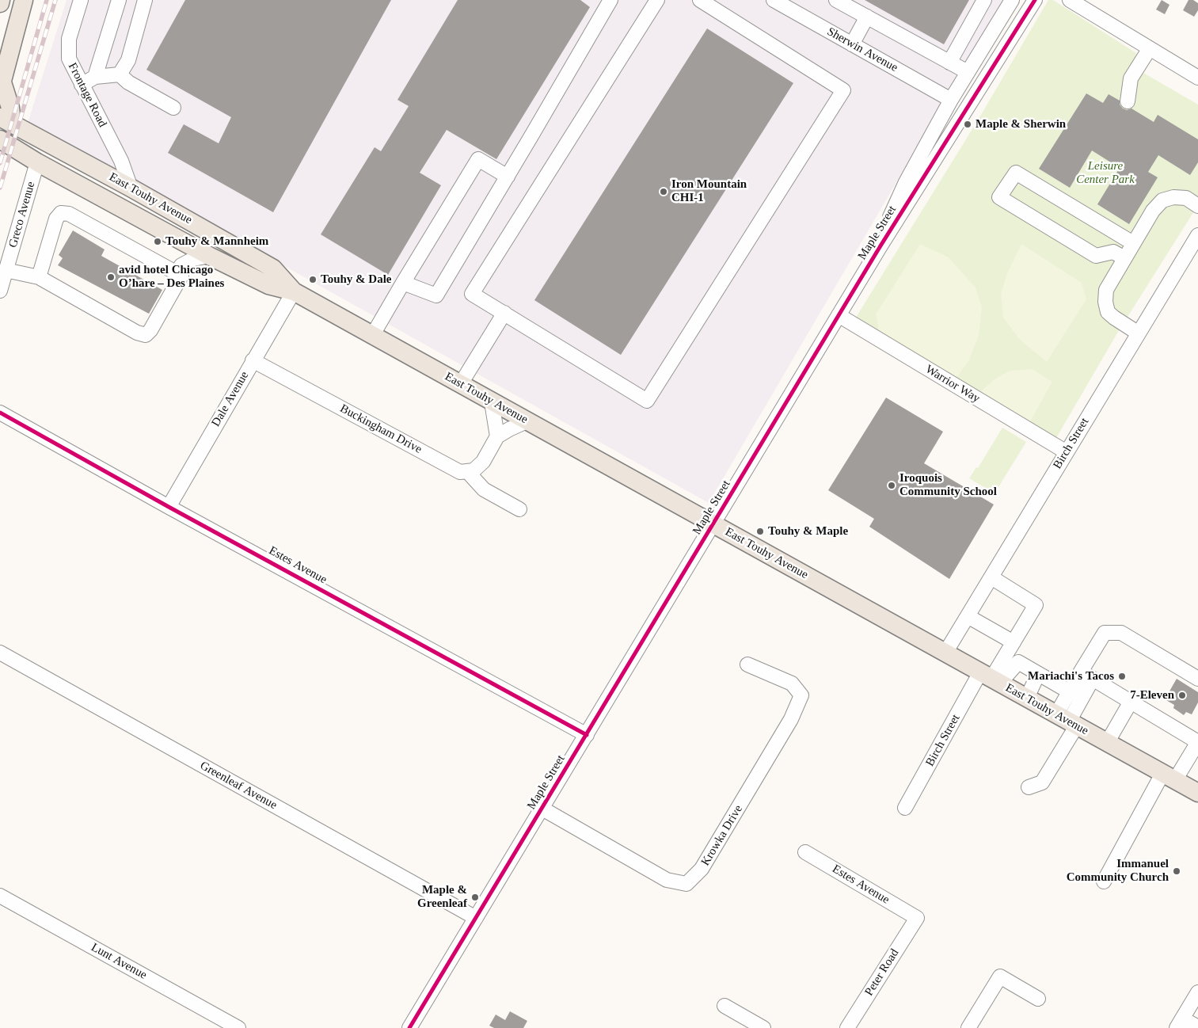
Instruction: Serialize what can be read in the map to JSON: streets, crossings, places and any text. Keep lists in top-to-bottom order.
{
  "streets": {
    "main road": ["East Touhy Avenue"],
    "street": [
      "Sherwin Avenue",
      "Frontage Road",
      "Greco Avenue",
      "Maple Street",
      "Warrior Way",
      "Dale Avenue",
      "Buckingham Drive",
      "Birch Street",
      "Estes Avenue",
      "Greenleaf Avenue",
      "Krowka Drive",
      "Lunt Avenue",
      "Peter Road"
    ]
  },
  "crossings": [
    ["Sherwin Avenue", "Maple Street"],
    ["Frontage Road", "East Touhy Avenue"],
    ["East Touhy Avenue", "Greco Avenue"],
    ["East Touhy Avenue", "Maple Street"],
    ["East Touhy Avenue", "Dale Avenue"],
    ["East Touhy Avenue", "Birch Street"],
    ["Maple Street", "Warrior Way"],
    ["Maple Street", "Estes Avenue"],
    ["Maple Street", "Greenleaf Avenue"],
    ["Maple Street", "Krowka Drive"],
    ["Warrior Way", "Birch Street"],
    ["Dale Avenue", "Buckingham Drive"],
    ["Dale Avenue", "Estes Avenue"],
    ["Estes Avenue", "Peter Road"]
  ],
  "parks": ["Leisure Center Park"],
  "places": [
    "Maple & Sherwin",
    "Iron Mountain CHI-1",
    "Touhy & Mannheim",
    "avid hotel Chicago O’hare – Des Plaines",
    "Touhy & Dale",
    "Iroquois Community School",
    "Touhy & Maple",
    "Mariachi's Tacos",
    "7-Eleven",
    "Immanuel Community Church",
    "Maple & Greenleaf"
  ]
}
